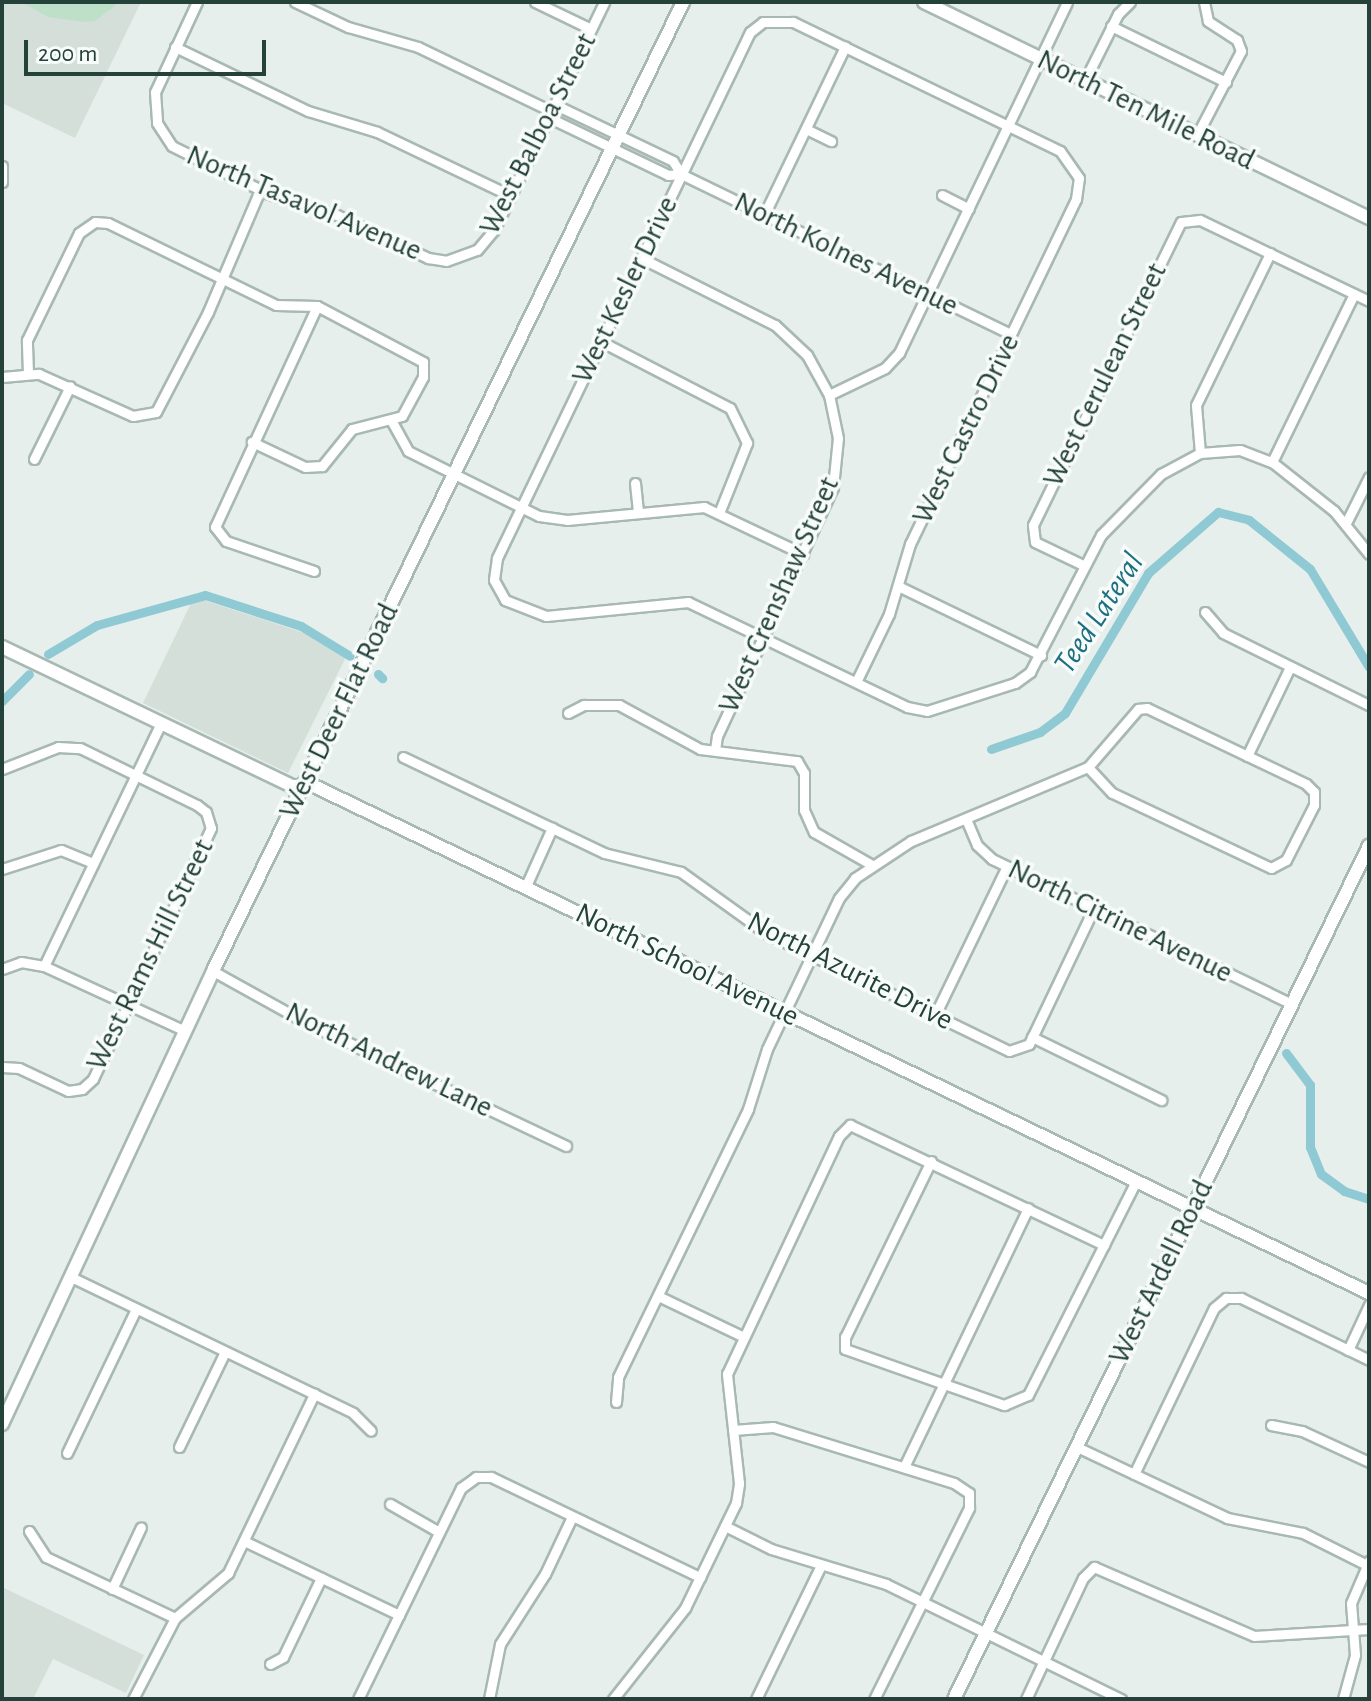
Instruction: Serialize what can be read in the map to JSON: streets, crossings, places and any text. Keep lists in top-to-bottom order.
{
  "streets": {
    "street": [
      "North Ten Mile Road",
      "West Balboa Street",
      "North Tasavol Avenue",
      "North Kolnes Avenue",
      "West Kesler Drive",
      "West Cerulean Street",
      "West Castro Drive",
      "West Crenshaw Street",
      "West Deer Flat Road",
      "North Citrine Avenue",
      "West Rams Hill Street",
      "North School Avenue",
      "North Azurite Drive",
      "North Andrew Lane",
      "West Ardell Road"
    ]
  },
  "crossings": [
    ["West Balboa Street", "North Tasavol Avenue"],
    ["West Balboa Street", "North Kolnes Avenue"],
    ["North Kolnes Avenue", "West Kesler Drive"],
    ["North Kolnes Avenue", "West Castro Drive"],
    ["North Kolnes Avenue", "West Deer Flat Road"],
    ["West Kesler Drive", "West Crenshaw Street"],
    ["West Deer Flat Road", "North School Avenue"],
    ["West Deer Flat Road", "North Andrew Lane"],
    ["North Citrine Avenue", "West Ardell Road"],
    ["North School Avenue", "West Ardell Road"]
  ],
  "water": ["Teed Lateral"],
  "scale_bar": "200 m"
}
